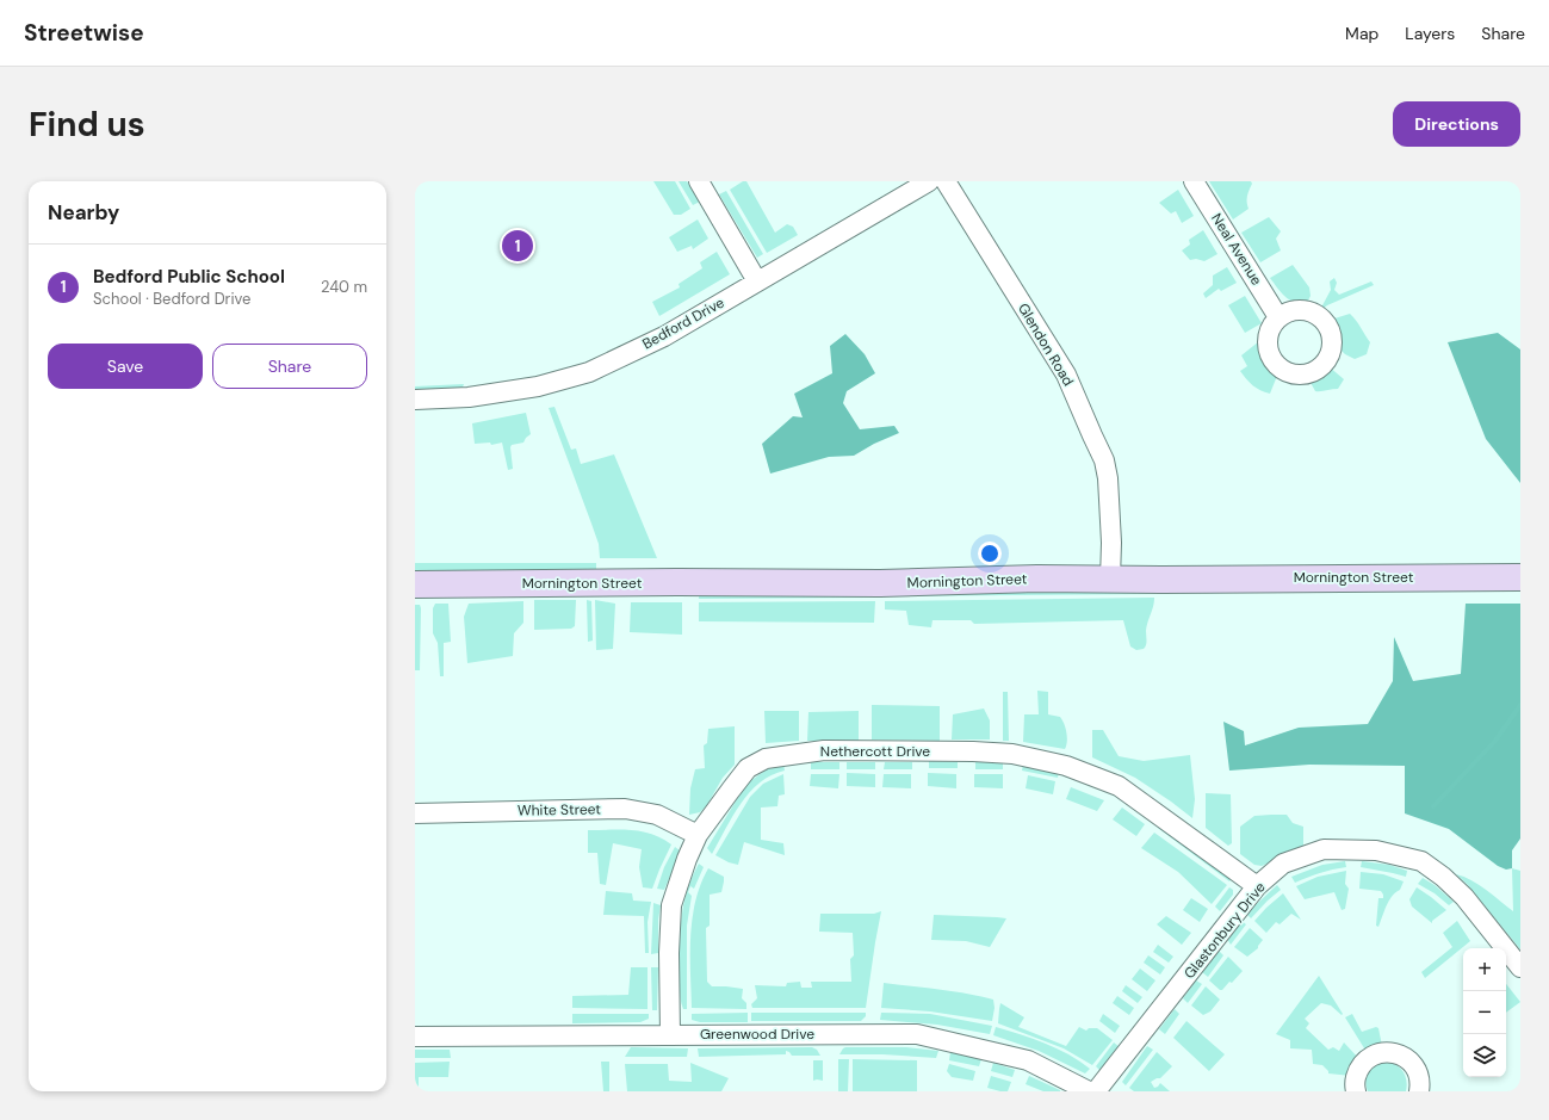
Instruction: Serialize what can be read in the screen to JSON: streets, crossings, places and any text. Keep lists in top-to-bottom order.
{
  "streets": {
    "main road": ["Mornington Street"],
    "street": [
      "Neal Avenue",
      "Bedford Drive",
      "Glendon Road",
      "Nethercott Drive",
      "White Street",
      "Glastonbury Drive",
      "Greenwood Drive"
    ]
  },
  "crossings": [
    ["Glendon Road", "Mornington Street"],
    ["Nethercott Drive", "White Street"],
    ["Nethercott Drive", "Glastonbury Drive"],
    ["Nethercott Drive", "Greenwood Drive"]
  ],
  "page": {
    "header": "Streetwise",
    "nav": ["Map", "Layers", "Share"],
    "buttons": [
      "Directions",
      ["Save", "Share"]
    ],
    "title": "Find us",
    "heading": "Nearby",
    "pins": "1",
    "list": [
      {
        "mark": "1",
        "name": "Bedford Public School",
        "note": "School · Bedford Drive",
        "value": "240 m"
      }
    ],
    "map_buttons": ["+", "−"]
  }
}
